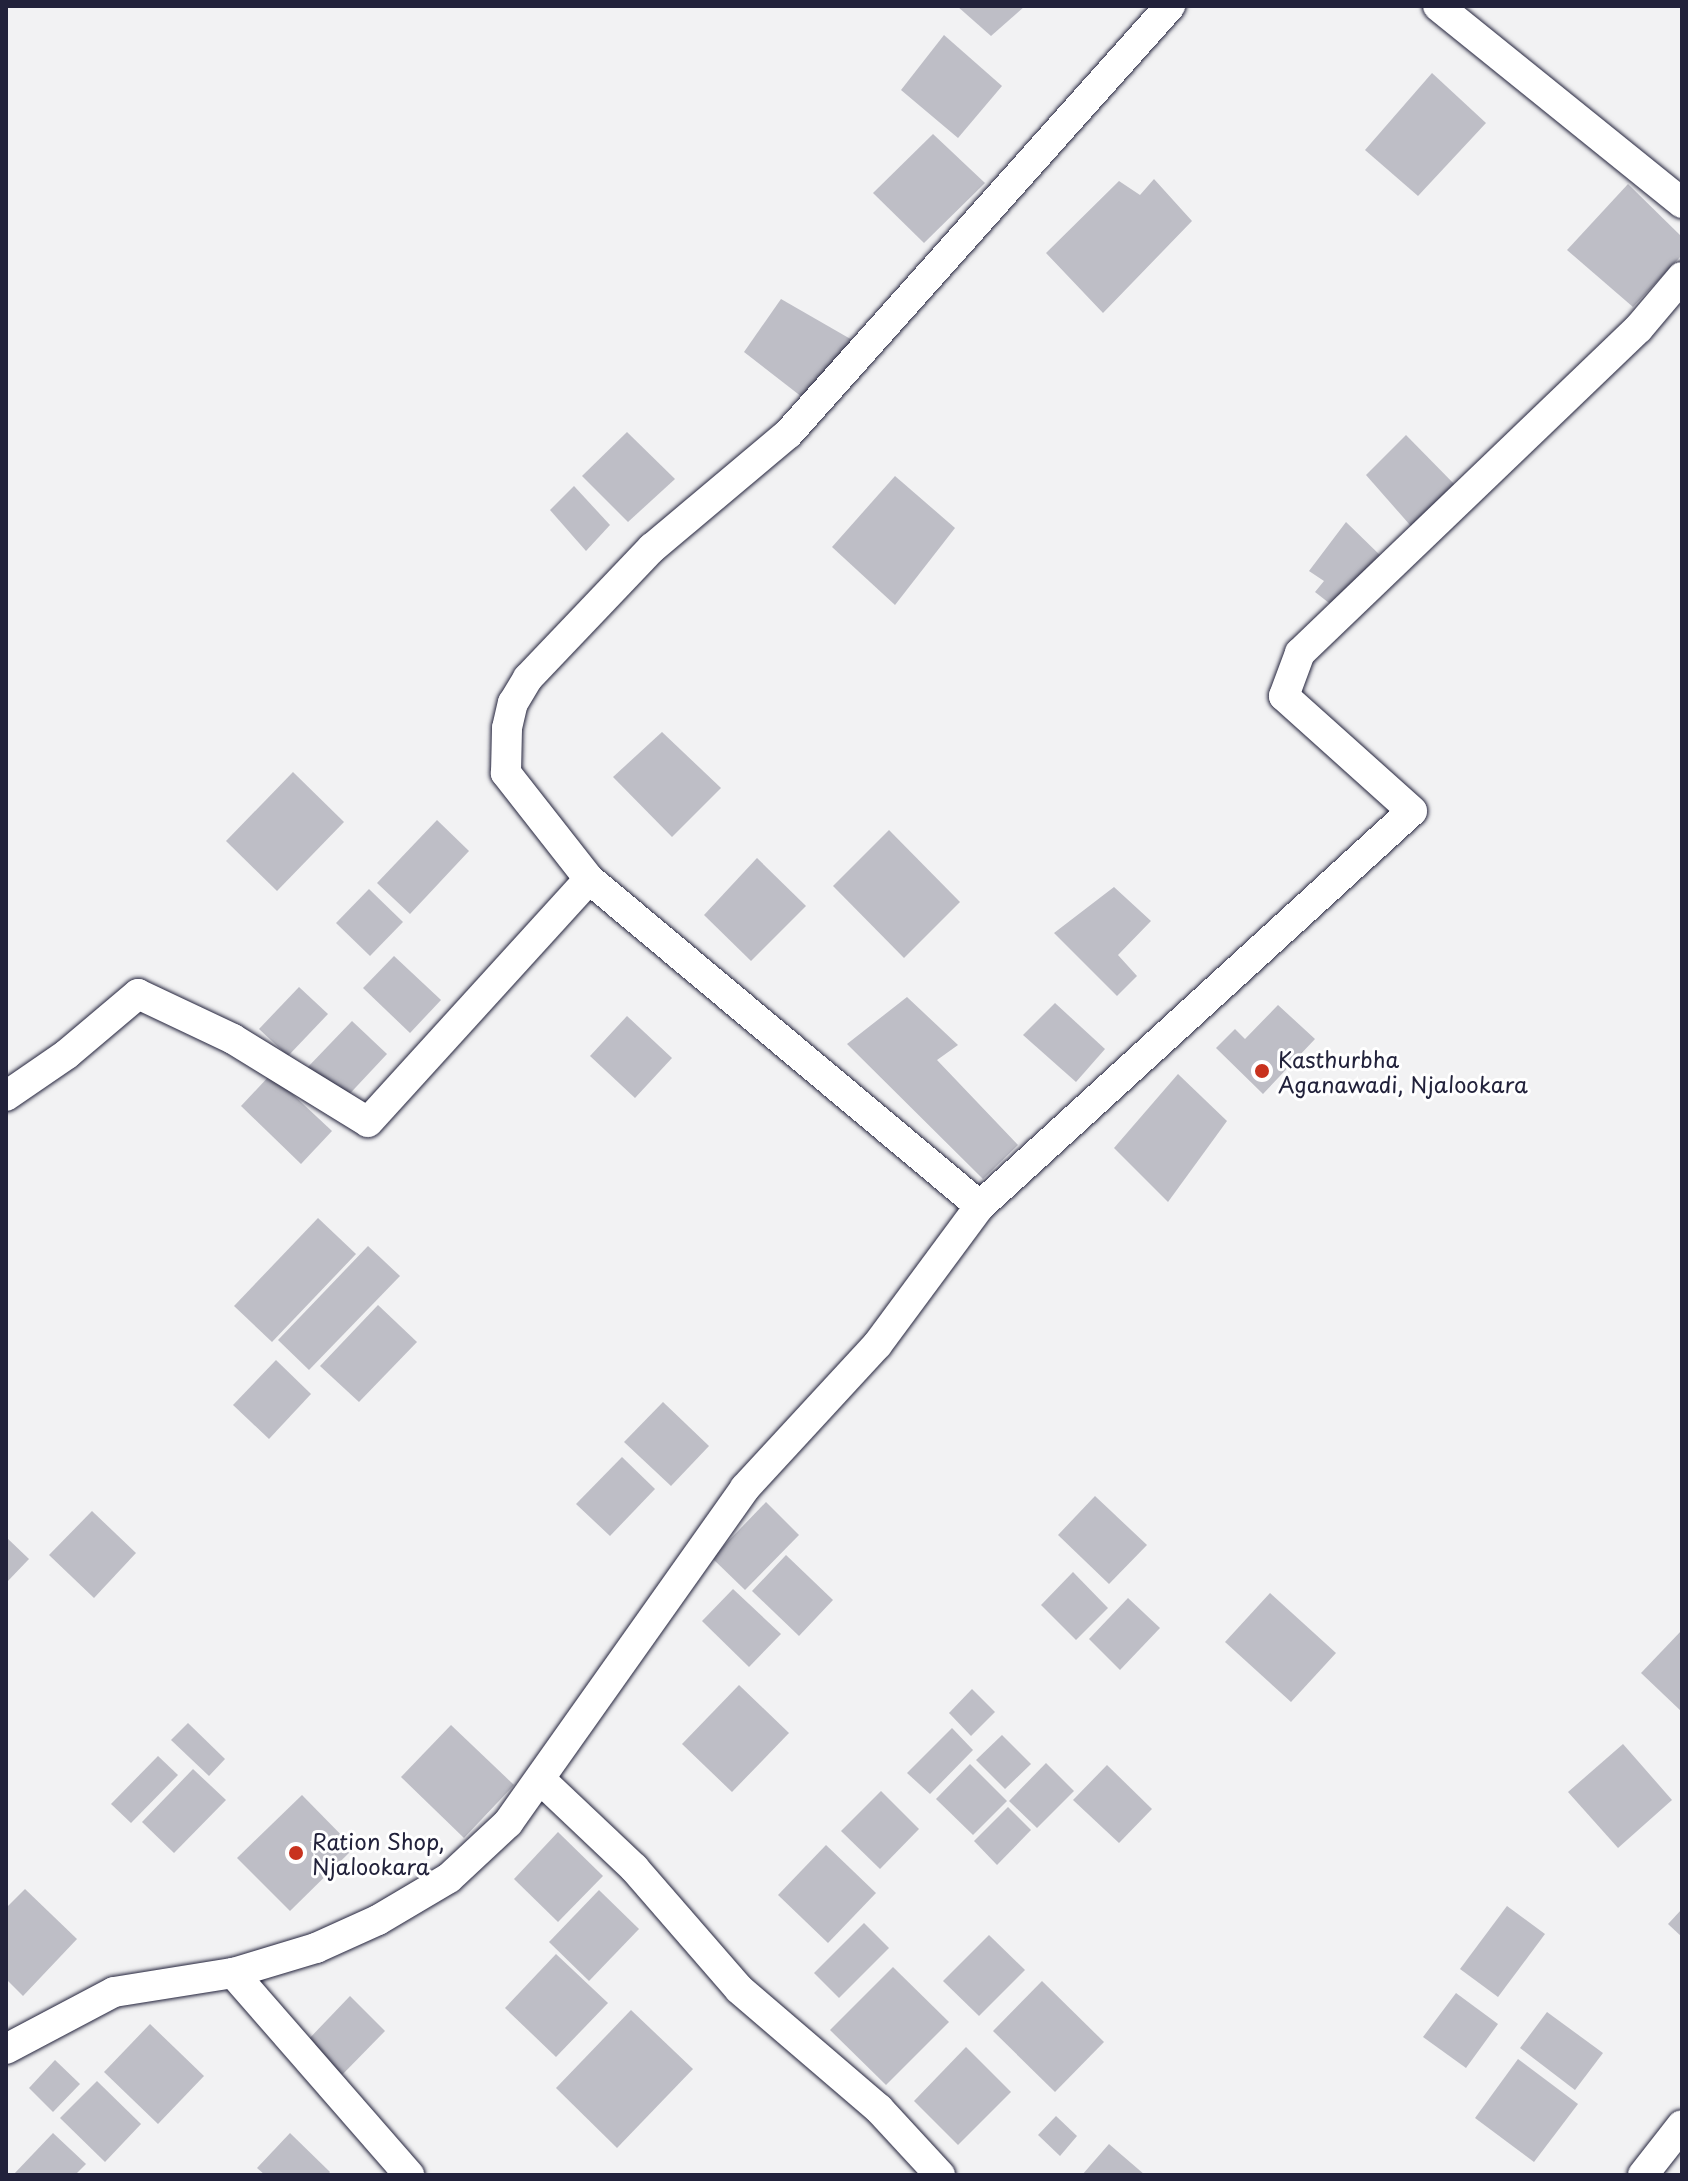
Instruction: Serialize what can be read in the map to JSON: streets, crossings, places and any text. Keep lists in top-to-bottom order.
{
  "places": ["Kasthurbha Aganawadi, Njalookara", "Ration Shop, Njalookara"]
}
